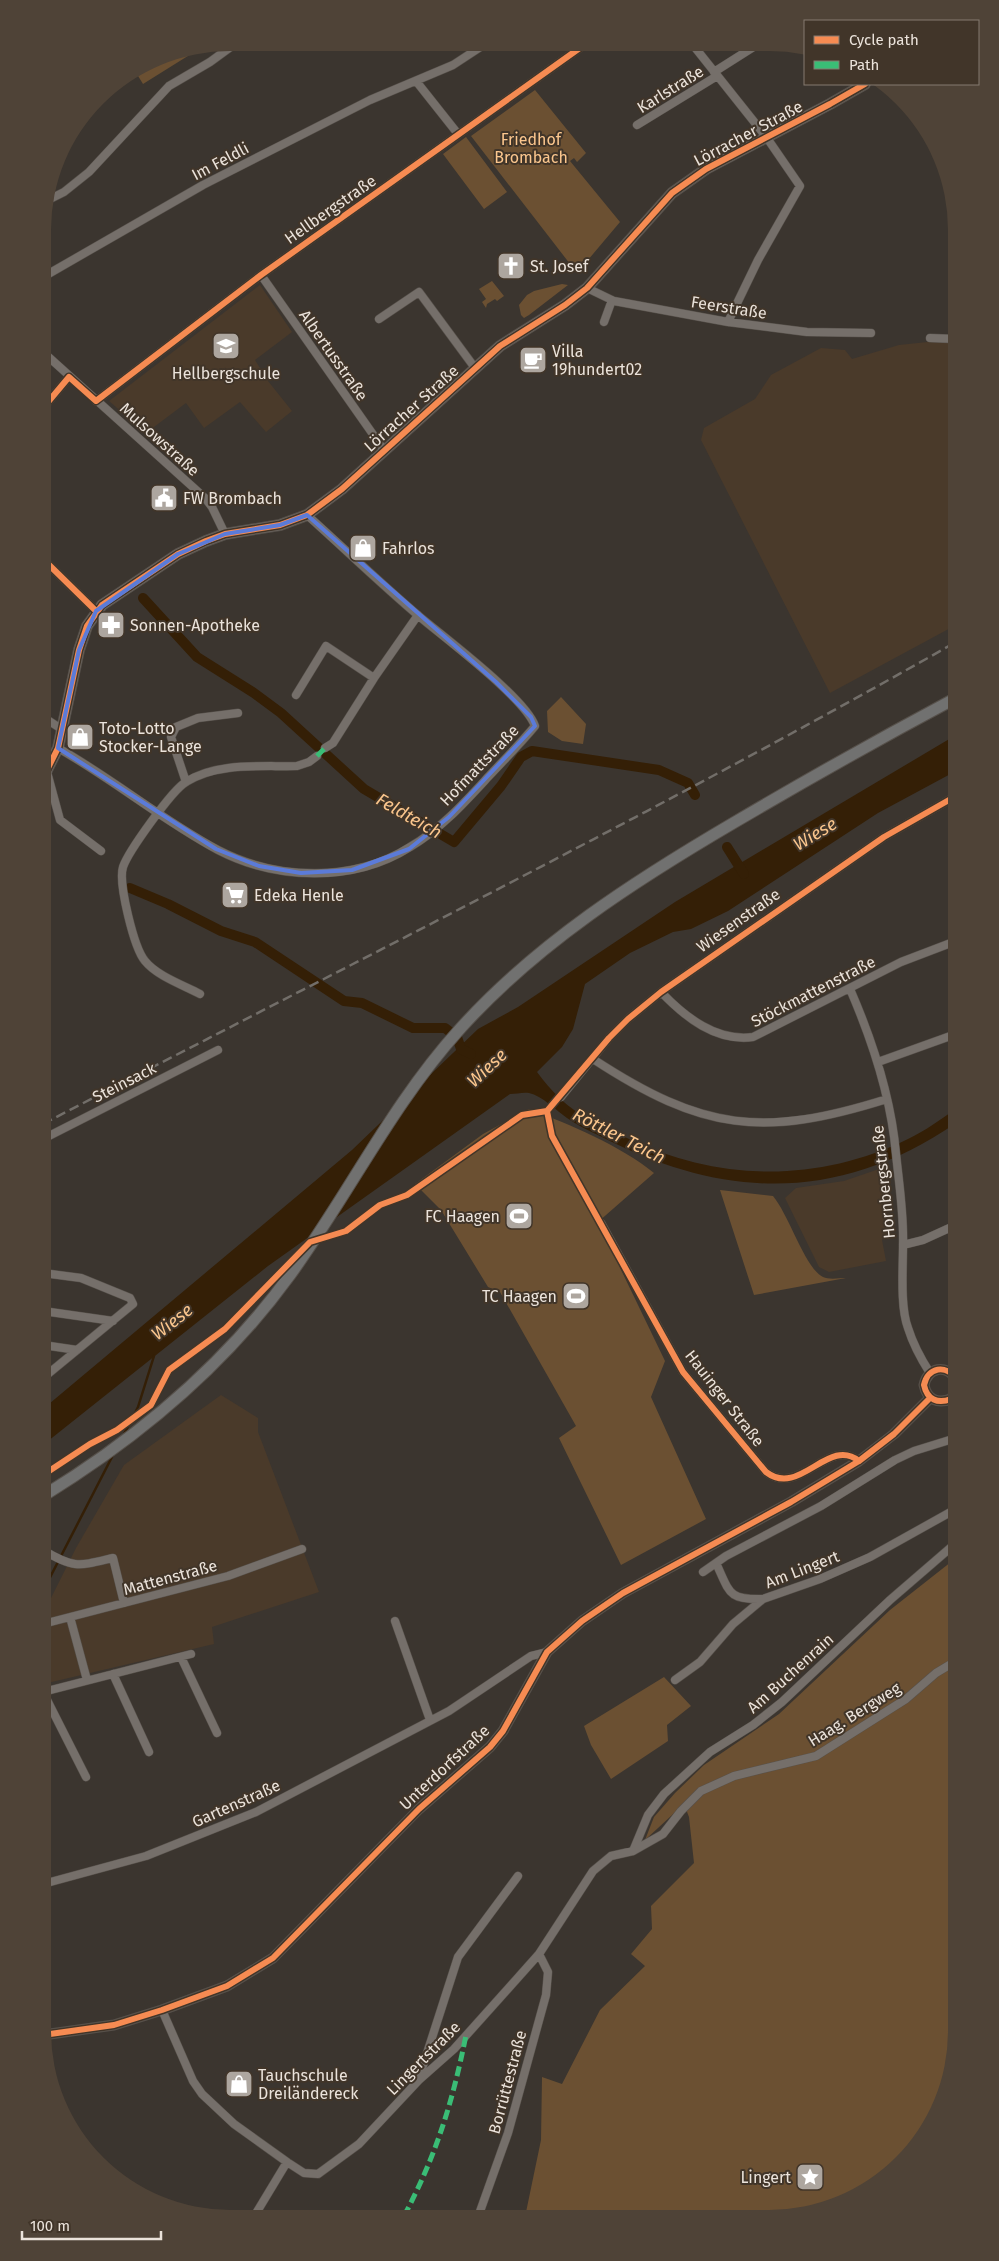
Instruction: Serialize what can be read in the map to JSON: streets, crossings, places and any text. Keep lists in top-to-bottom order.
{
  "streets": {
    "main road": ["Lörracher Straße"],
    "street": [
      "Karlstraße",
      "Im Feldli",
      "Hellbergstraße",
      "Feerstraße",
      "Albertusstraße",
      "Mulsowstraße",
      "Hofmattstraße",
      "Wiesenstraße",
      "Stöckmattenstraße",
      "Steinsack",
      "Hornbergstraße",
      "Hauinger Straße",
      "Am Lingert",
      "Mattenstraße",
      "Am Buchenrain",
      "Haag. Bergweg",
      "Unterdorfstraße",
      "Gartenstraße",
      "Lingertstraße",
      "Borrüttestraße"
    ]
  },
  "crossings": [
    ["Karlstraße", "Lörracher Straße"],
    ["Lörracher Straße", "Feerstraße"],
    ["Lörracher Straße", "Albertusstraße"],
    ["Lörracher Straße", "Mulsowstraße"],
    ["Lörracher Straße", "Hofmattstraße"],
    ["Hellbergstraße", "Albertusstraße"],
    ["Hellbergstraße", "Mulsowstraße"],
    ["Wiesenstraße", "Stöckmattenstraße"],
    ["Stöckmattenstraße", "Hornbergstraße"],
    ["Hauinger Straße", "Unterdorfstraße"],
    ["Am Buchenrain", "Lingertstraße"],
    ["Haag. Bergweg", "Lingertstraße"],
    ["Unterdorfstraße", "Gartenstraße"],
    ["Unterdorfstraße", "Lingertstraße"],
    ["Lingertstraße", "Borrüttestraße"]
  ],
  "water": ["Feldteich", "Wiese", "Röttler Teich"],
  "parks": ["Friedhof Brombach"],
  "places": {
    "church": ["St. Josef"],
    "school or university": ["Hellbergschule"],
    "cafe": ["Villa 19hundert02"],
    "public building": ["FW Brombach"],
    "shop": ["Fahrlos", "Toto-Lotto Stocker-Lange", "Tauchschule Dreiländereck"],
    "pharmacy": ["Sonnen-Apotheke"],
    "supermarket": ["Edeka Henle"],
    "sports": ["FC Haagen", "TC Haagen"],
    "place": ["Lingert"]
  },
  "legend": ["Cycle path", "Path"],
  "scale_bar": "100 m"
}
